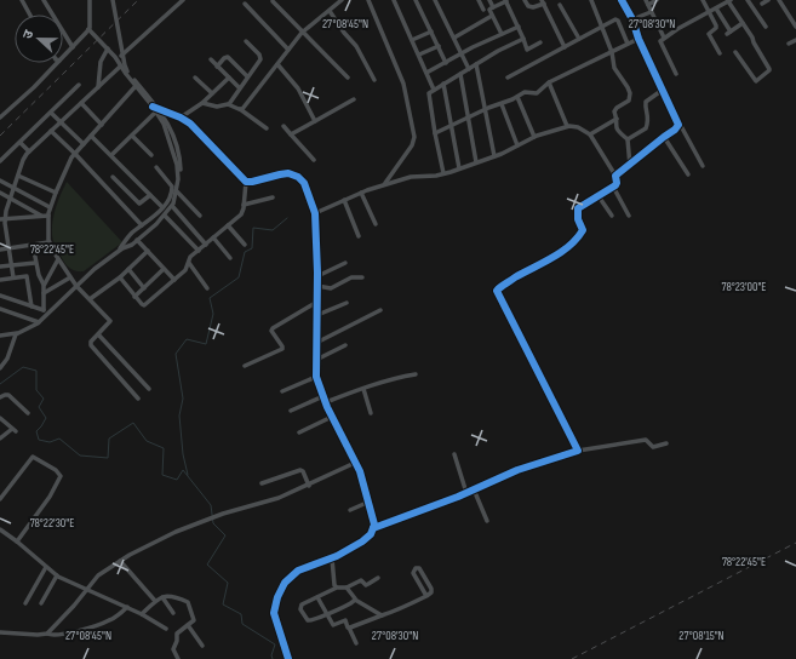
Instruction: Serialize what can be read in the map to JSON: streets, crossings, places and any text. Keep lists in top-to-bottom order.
{
  "north": "left",
  "coordinates": [
    "27°08'45\"N",
    "27°08'30\"N",
    "78°22'45\"E",
    "78°23'00\"E",
    "78°22'30\"E",
    "27°08'15\"N"
  ]
}
